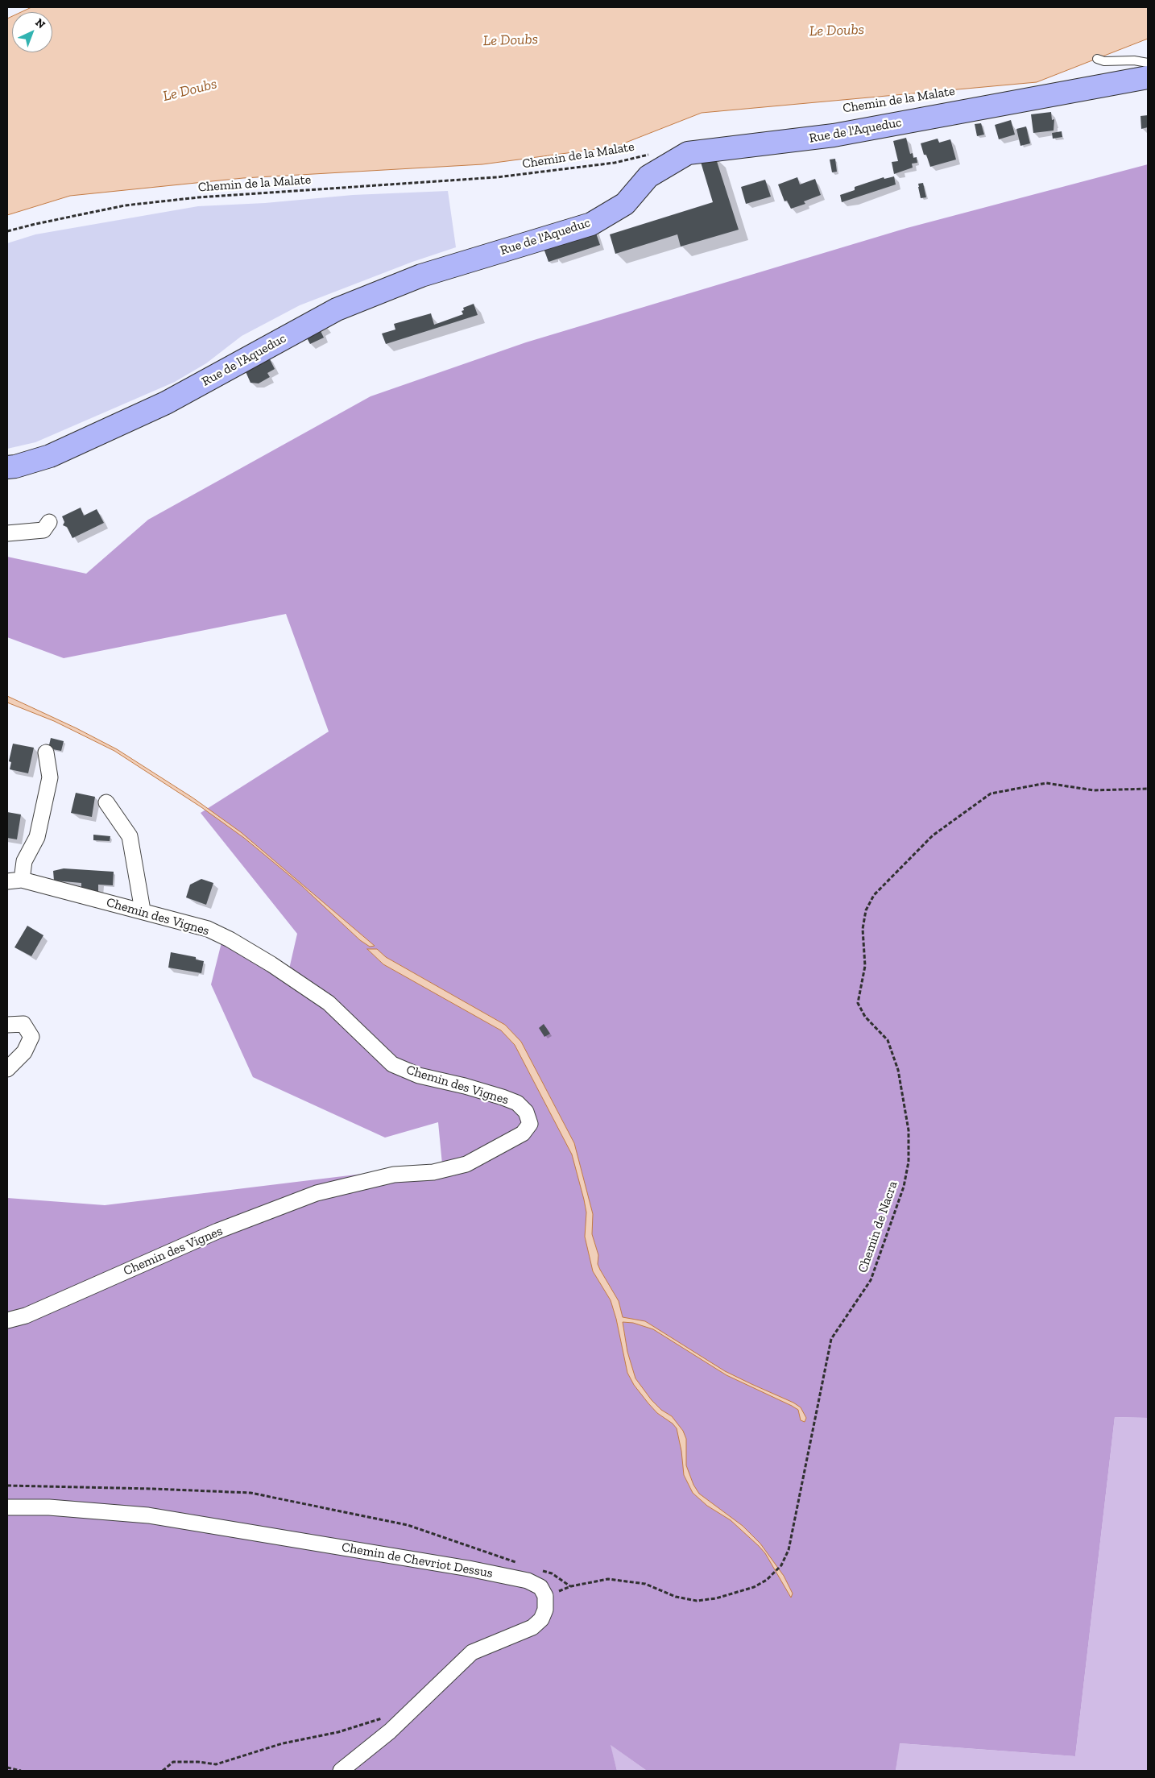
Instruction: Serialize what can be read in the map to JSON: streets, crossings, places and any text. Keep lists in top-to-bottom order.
{
  "streets": {
    "street": ["Rue de l'Aqueduc", "Chemin des Vignes", "Chemin de Chevriot Dessus"],
    "path": ["Chemin de la Malate", "Chemin de Nacra"]
  },
  "water": ["Le Doubs"],
  "north": "top right"
}
